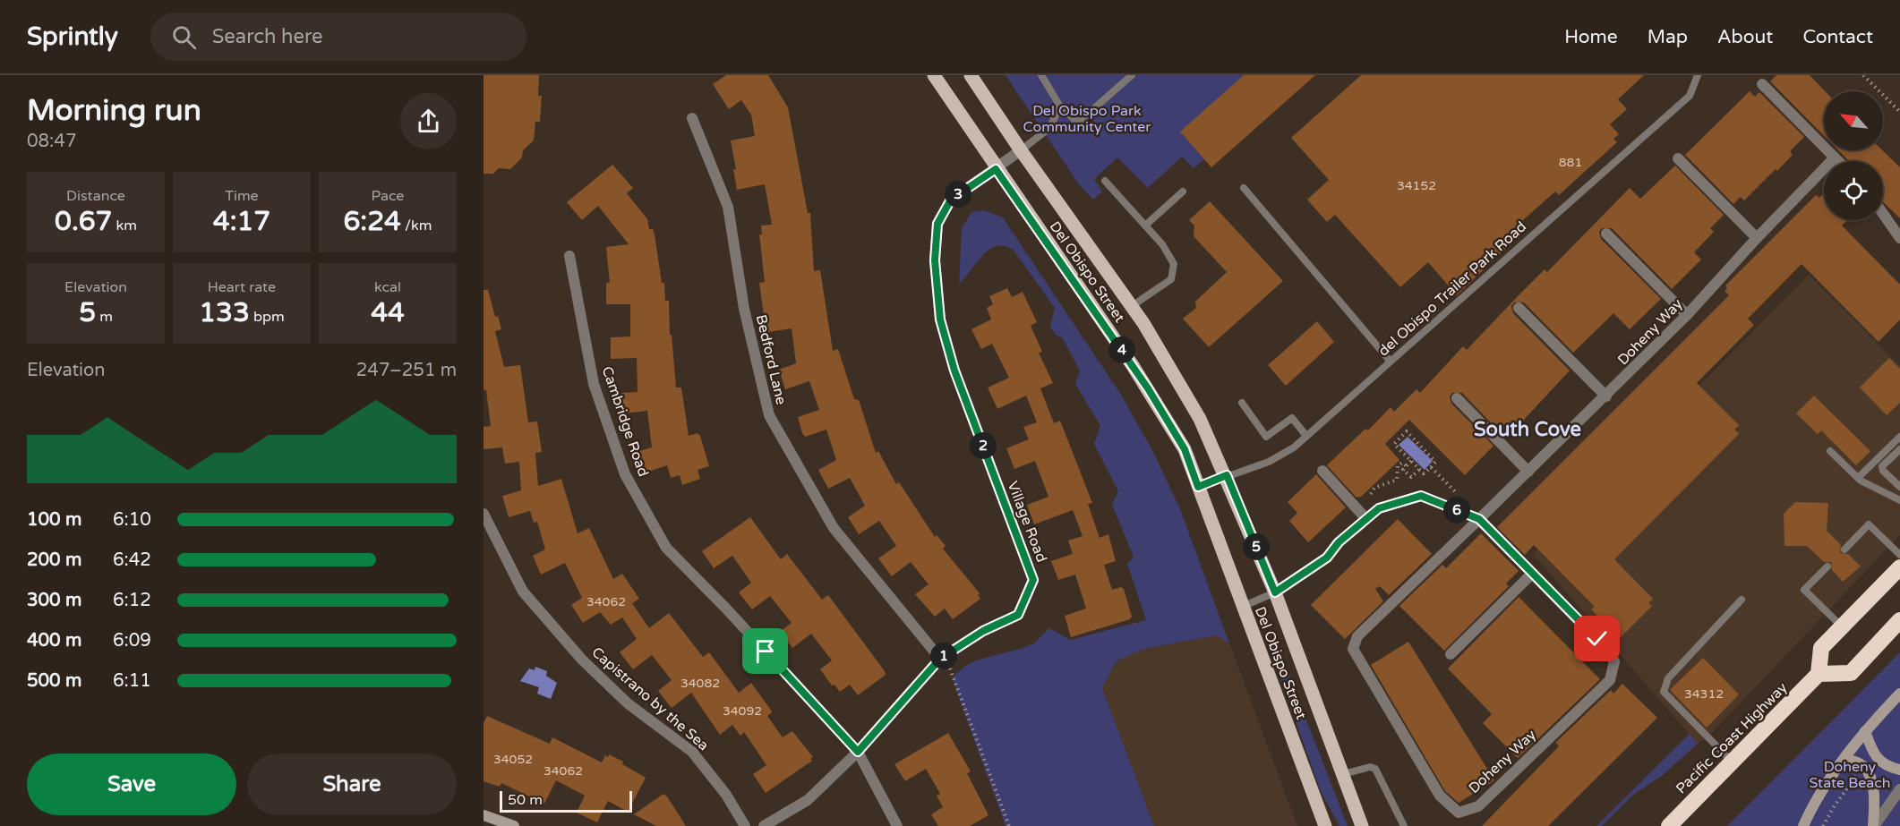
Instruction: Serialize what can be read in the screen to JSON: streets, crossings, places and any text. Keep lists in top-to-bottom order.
{
  "streets": {
    "highway": ["Pacific Coast Highway"],
    "main road": ["Del Obispo Street"],
    "street": [
      "Doheny Way",
      "Bedford Lane",
      "Cambridge Road",
      "Village Road",
      "Capistrano by the Sea"
    ],
    "lane": ["del Obispo Trailer Park Road"]
  },
  "crossings": [
    ["Del Obispo Street", "del Obispo Trailer Park Road"],
    ["Del Obispo Street", "Doheny Way"],
    ["Del Obispo Street", "Village Road"],
    ["Bedford Lane", "Village Road"],
    ["Cambridge Road", "Village Road"]
  ],
  "districts": ["South Cove"],
  "parks": ["Del Obispo Park Community Center", "Doheny State Beach"],
  "house_numbers": [
    "881",
    "34152",
    "34062",
    "34082",
    "34312",
    "34092",
    "34052",
    "34062"
  ],
  "scale_bar": "50 m",
  "north": "top left",
  "page": {
    "header": "Sprintly",
    "search": "Search here",
    "nav": [
      "Home",
      "Map",
      "About",
      "Contact"
    ],
    "heading": ["Morning run", "08:47"],
    "stats": [
      ["Distance", "0.67 km"],
      ["Time", "4:17"],
      ["Pace", "6:24 /km"],
      ["Elevation", "5 m"],
      ["Heart rate", "133 bpm"],
      ["kcal", "44"]
    ],
    "pins": [
      "3",
      "4",
      "2",
      "6",
      "5",
      "1"
    ],
    "chart": ["Elevation", "247–251 m"],
    "list": [
      {
        "name": "100 m",
        "note": "6:10"
      },
      {
        "name": "200 m",
        "note": "6:42"
      },
      {
        "name": "300 m",
        "note": "6:12"
      },
      {
        "name": "400 m",
        "note": "6:09"
      },
      {
        "name": "500 m",
        "note": "6:11"
      }
    ],
    "buttons": ["Save", "Share"],
    "scale": "50 m"
  }
}
